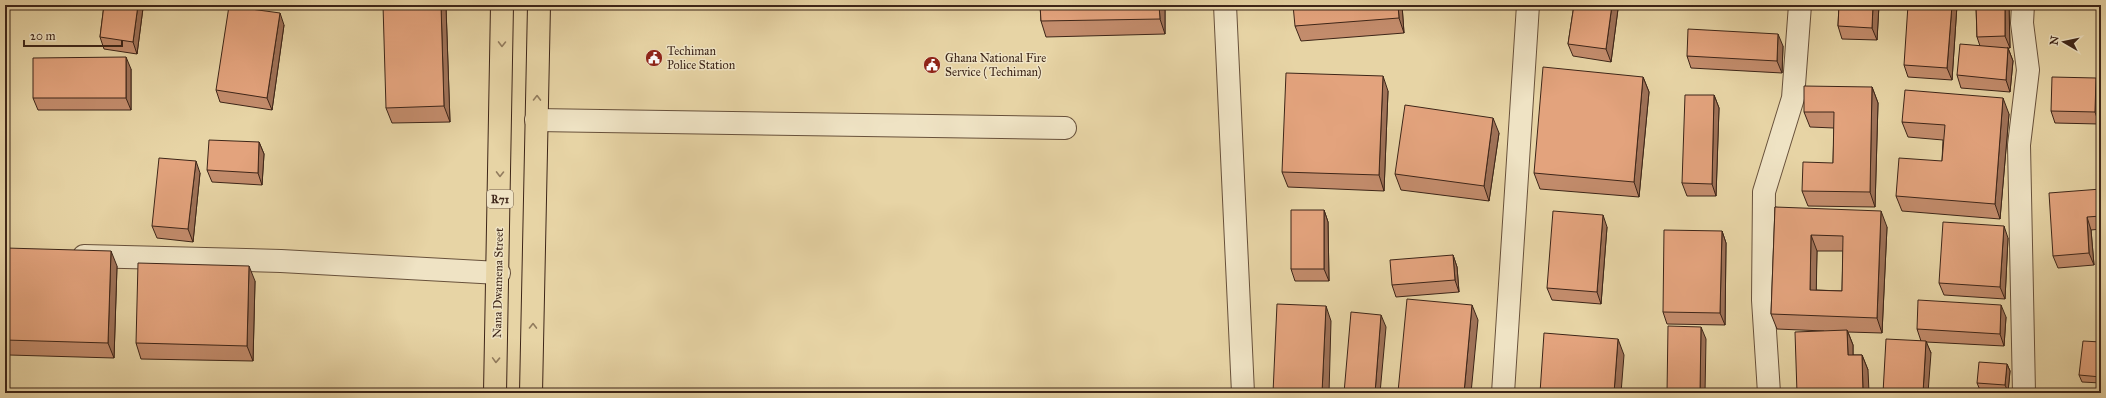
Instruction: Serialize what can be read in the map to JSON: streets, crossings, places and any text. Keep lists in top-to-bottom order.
{
  "streets": {
    "main road": ["R71", "Nana Dwamena Street"]
  },
  "places": {
    "public building": ["Techiman Police Station", "Ghana National Fire Service ( Techiman)"]
  },
  "scale_bar": "20 m",
  "north": "left"
}
